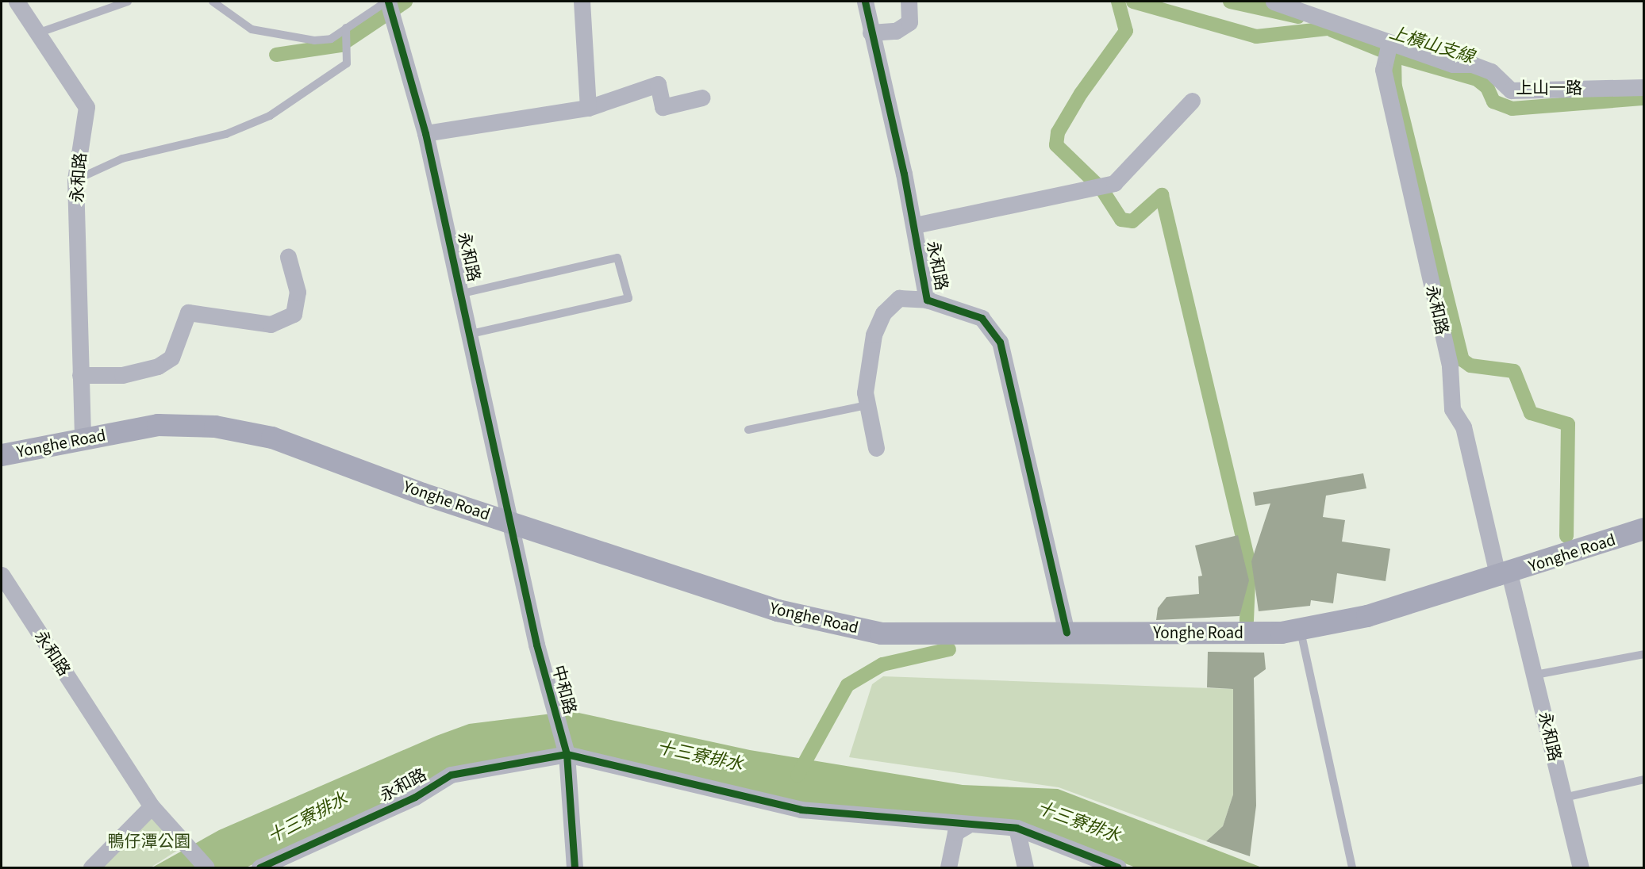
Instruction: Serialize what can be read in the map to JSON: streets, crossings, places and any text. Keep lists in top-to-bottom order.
{
  "streets": {
    "main road": ["Yonghe Road"],
    "street": ["上山一路", "永和路", "中和路"]
  },
  "crossings": [
    ["上山一路", "永和路"],
    ["永和路", "Yonghe Road"],
    ["永和路", "中和路"],
    ["Yonghe Road", "中和路"]
  ],
  "water": ["上橫山支線", "十三寮排水"],
  "parks": ["鴨仔潭公園"]
}
